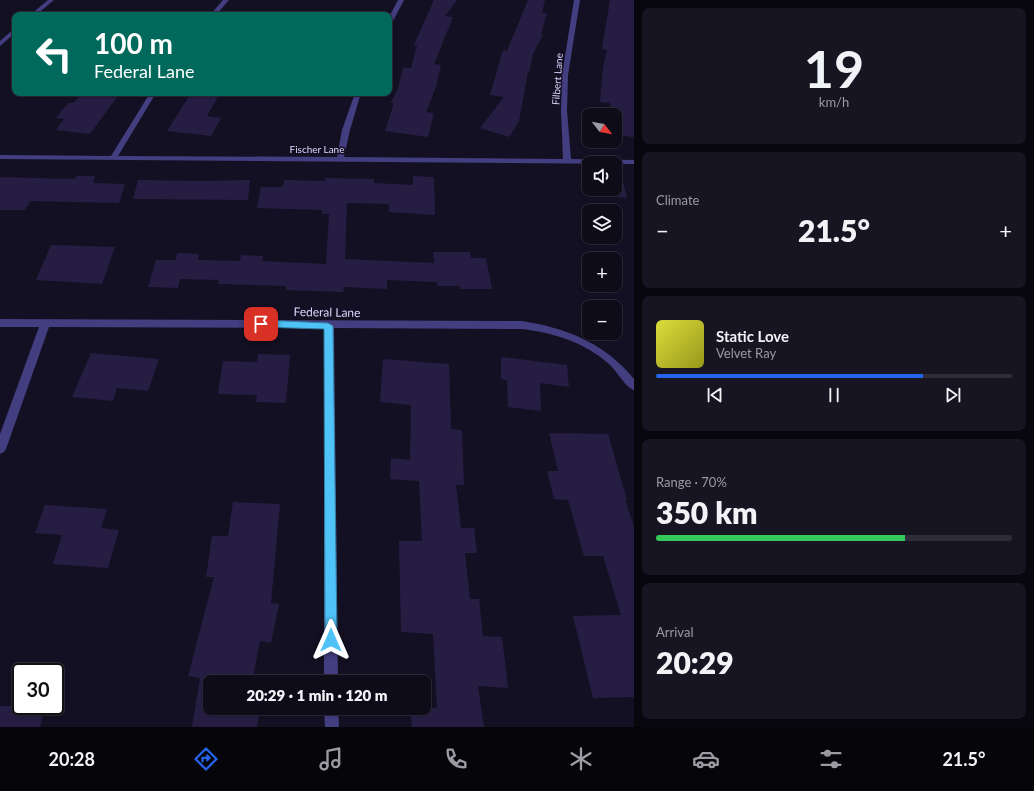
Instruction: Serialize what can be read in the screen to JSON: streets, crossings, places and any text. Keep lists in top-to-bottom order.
{
  "streets": {
    "street": ["Filbert Lane", "Fischer Lane", "Federal Lane"]
  },
  "crossings": [
    ["Filbert Lane", "Fischer Lane"]
  ],
  "north": "bottom right",
  "page": {
    "tile": [
      ["19", "km/h"],
      "Climate",
      ["Range · 70%", "350 km"],
      ["Arrival", "20:29"]
    ],
    "turn": ["100 m", "Federal Lane"],
    "map_buttons": ["+", "−"],
    "heat": ["−", "21.5°", "+"],
    "song": ["Static Love", "Velvet Ray"],
    "limit": "30",
    "trip": "20:29 · 1 min · 120 m",
    "tabs": ["20:28", "21.5°"]
  }
}
